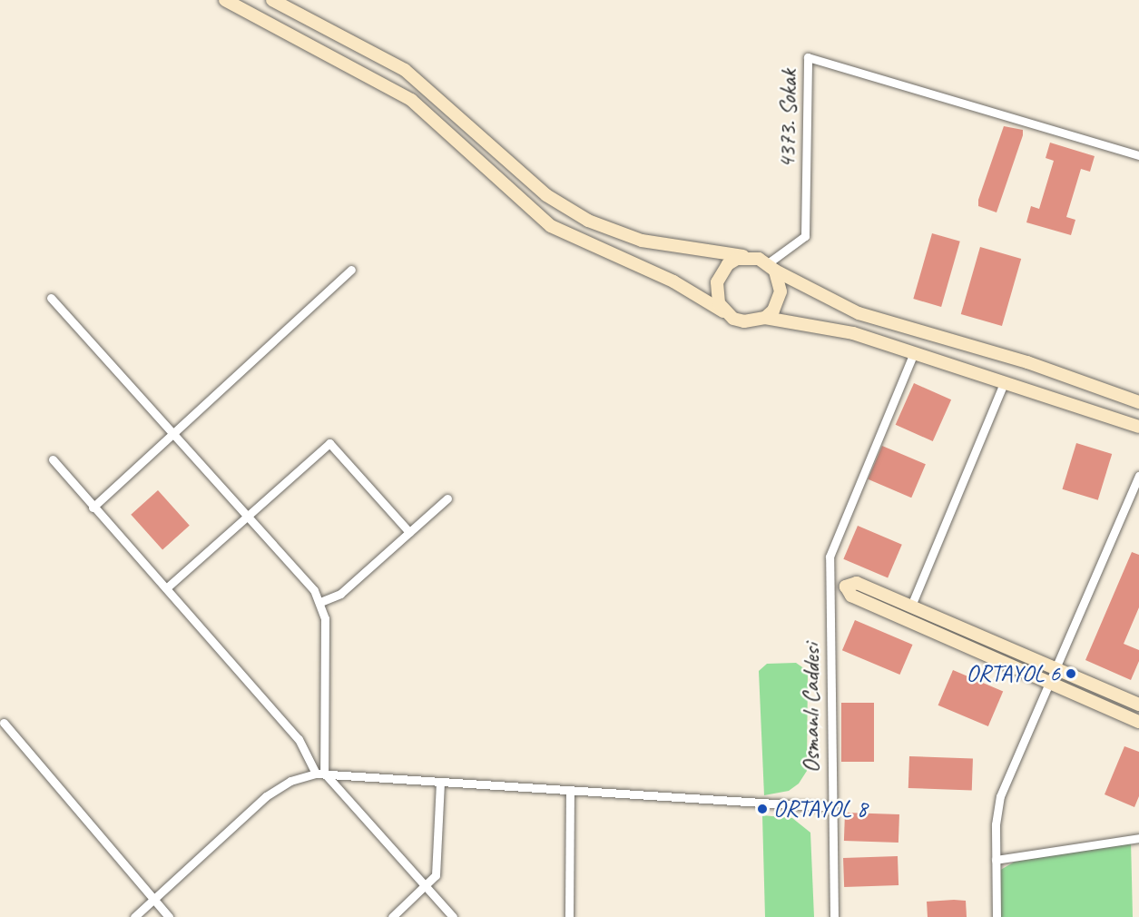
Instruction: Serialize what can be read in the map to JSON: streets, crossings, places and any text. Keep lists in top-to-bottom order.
{
  "streets": {
    "street": ["4373. Sokak", "Osmanlı Caddesi"]
  },
  "places": ["ORTAYOL 6", "ORTAYOL 8"]
}
